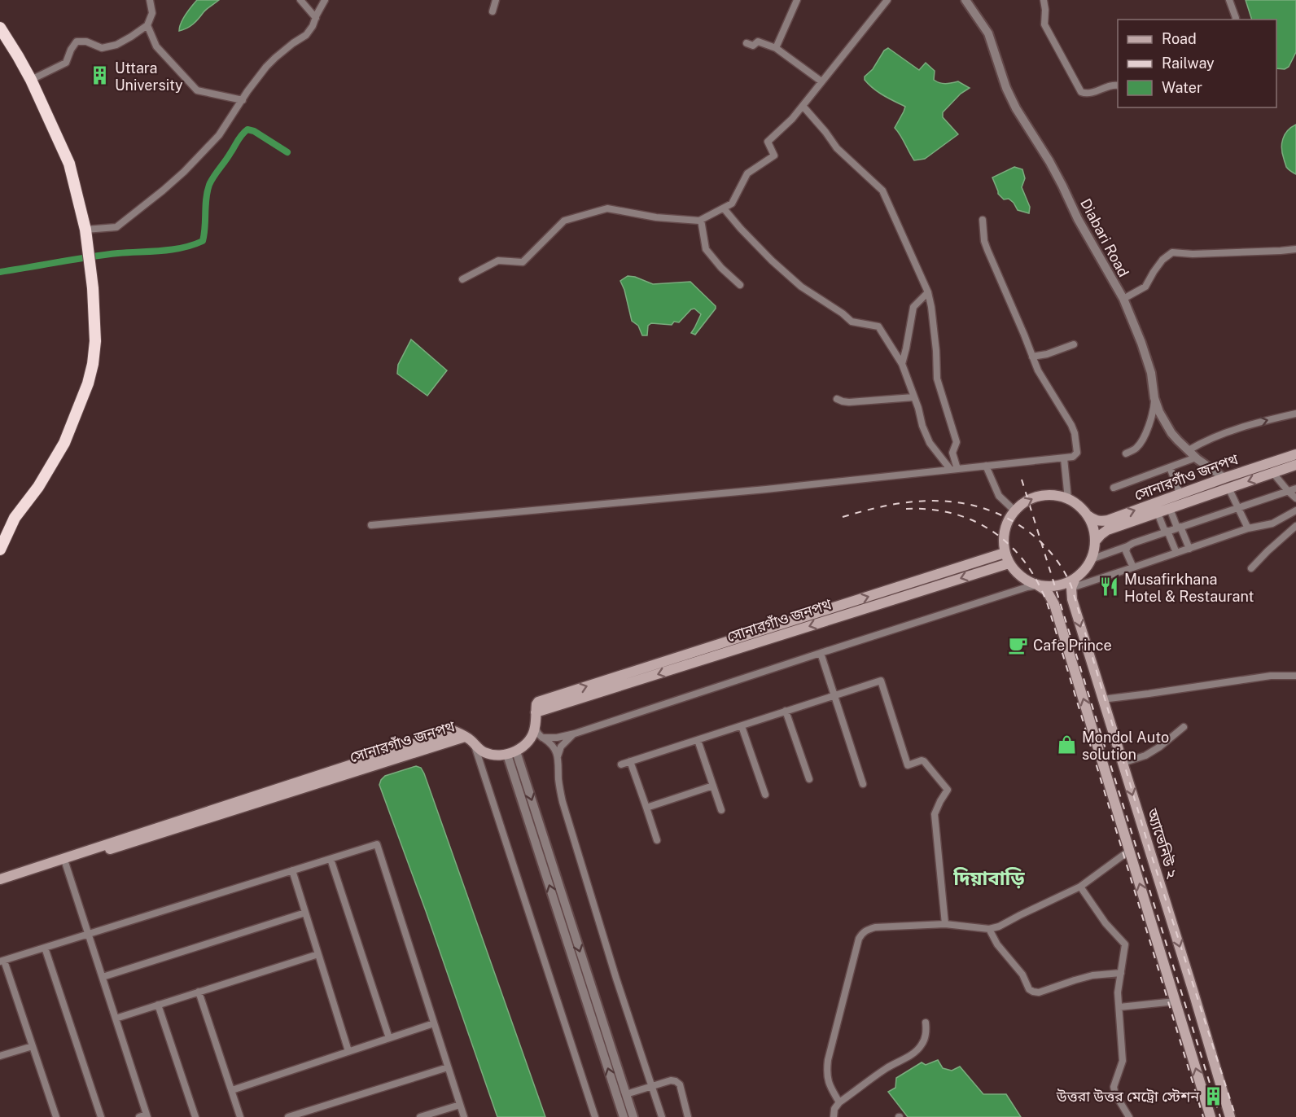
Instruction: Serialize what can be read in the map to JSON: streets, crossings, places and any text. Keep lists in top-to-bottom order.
{
  "streets": {
    "main road": ["সোনারগাঁও জনপথ", "অ্যাভেনিউ ২"],
    "street": ["Diabari Road"]
  },
  "crossings": [
    ["Diabari Road", "সোনারগাঁও জনপথ"],
    ["সোনারগাঁও জনপথ", "অ্যাভেনিউ ২"]
  ],
  "districts": ["দিয়াবাড়ি"],
  "places": {
    "building": ["Uttara University", "উত্তরা উত্তর মেট্রো স্টেশন"],
    "restaurant": ["Musafirkhana Hotel & Restaurant"],
    "cafe": ["Cafe Prince"],
    "shop": ["Mondol Auto solution"]
  },
  "legend": ["Road", "Railway", "Water"]
}
